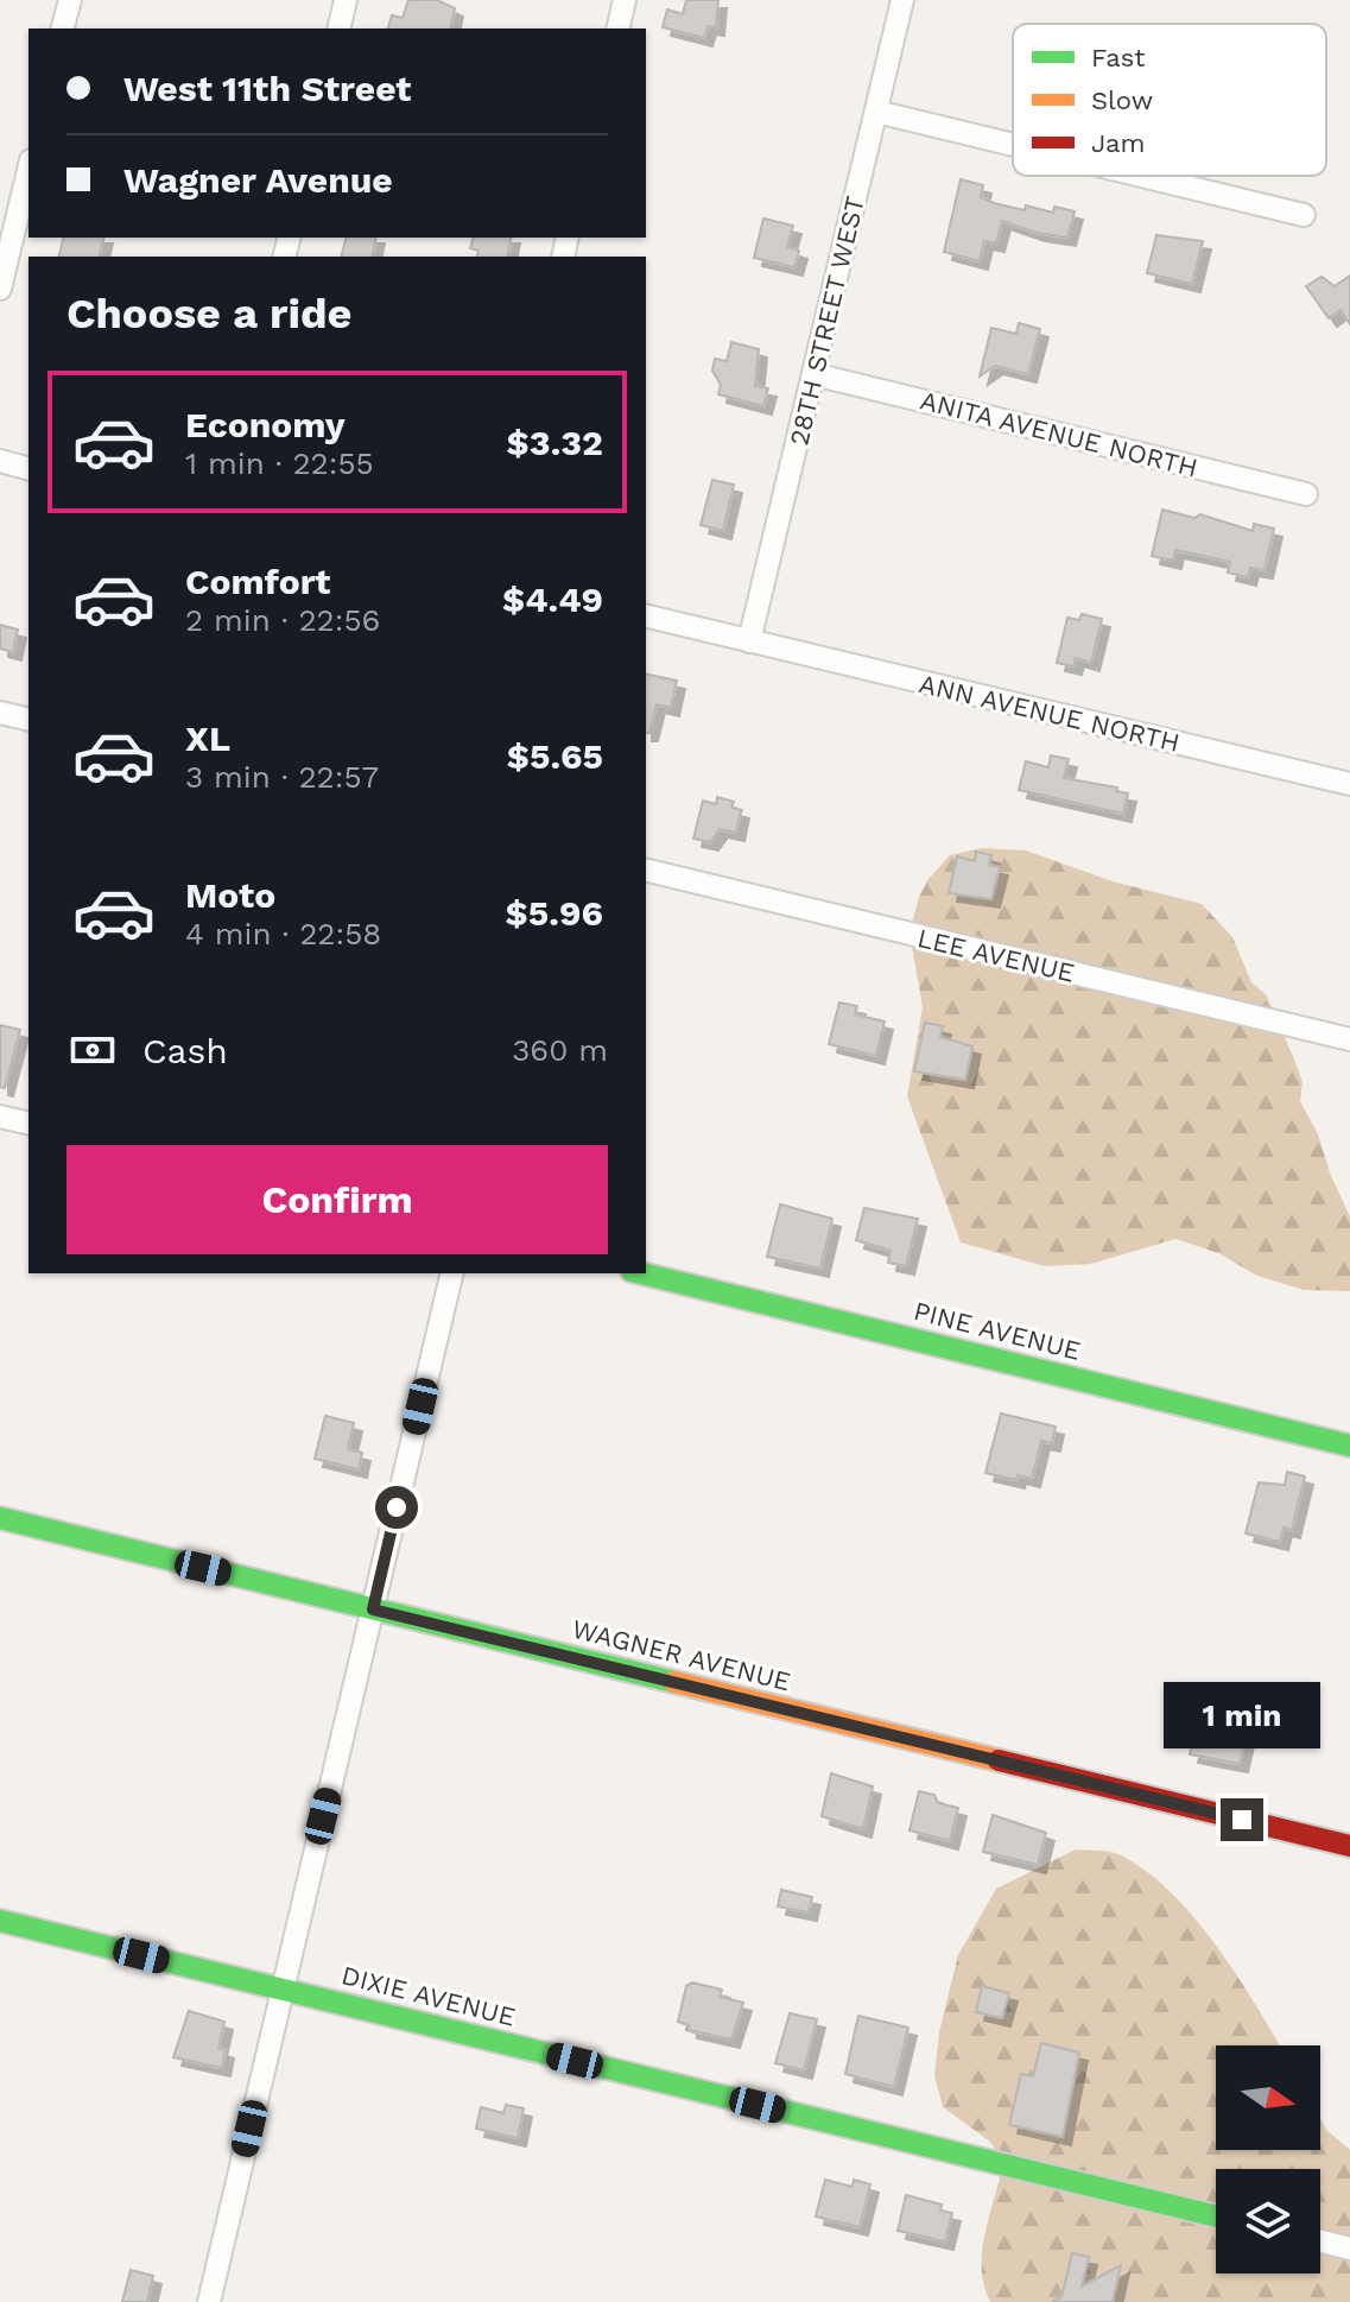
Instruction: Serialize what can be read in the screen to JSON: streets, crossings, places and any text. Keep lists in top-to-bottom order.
{
  "streets": {
    "street": [
      "28TH STREET WEST",
      "ANITA AVENUE NORTH",
      "ANN AVENUE NORTH",
      "LEE AVENUE",
      "PINE AVENUE",
      "WAGNER AVENUE",
      "DIXIE AVENUE"
    ]
  },
  "crossings": [
    ["28TH STREET WEST", "ANITA AVENUE NORTH"],
    ["28TH STREET WEST", "ANN AVENUE NORTH"]
  ],
  "legend": ["Fast", "Slow", "Jam"],
  "north": "right",
  "page": {
    "banner": ["West 11th Street", "Wagner Avenue"],
    "heading": "Choose a ride",
    "list": [
      {
        "name": "Economy",
        "note": "1 min · 22:55",
        "value": "$3.32"
      },
      {
        "name": "Comfort",
        "note": "2 min · 22:56",
        "value": "$4.49"
      },
      {
        "name": "XL",
        "note": "3 min · 22:57",
        "value": "$5.65"
      },
      {
        "name": "Moto",
        "note": "4 min · 22:58",
        "value": "$5.96"
      }
    ],
    "pay": ["Cash", "360 m"],
    "buttons": "Confirm",
    "bubble": "1 min"
  }
}
